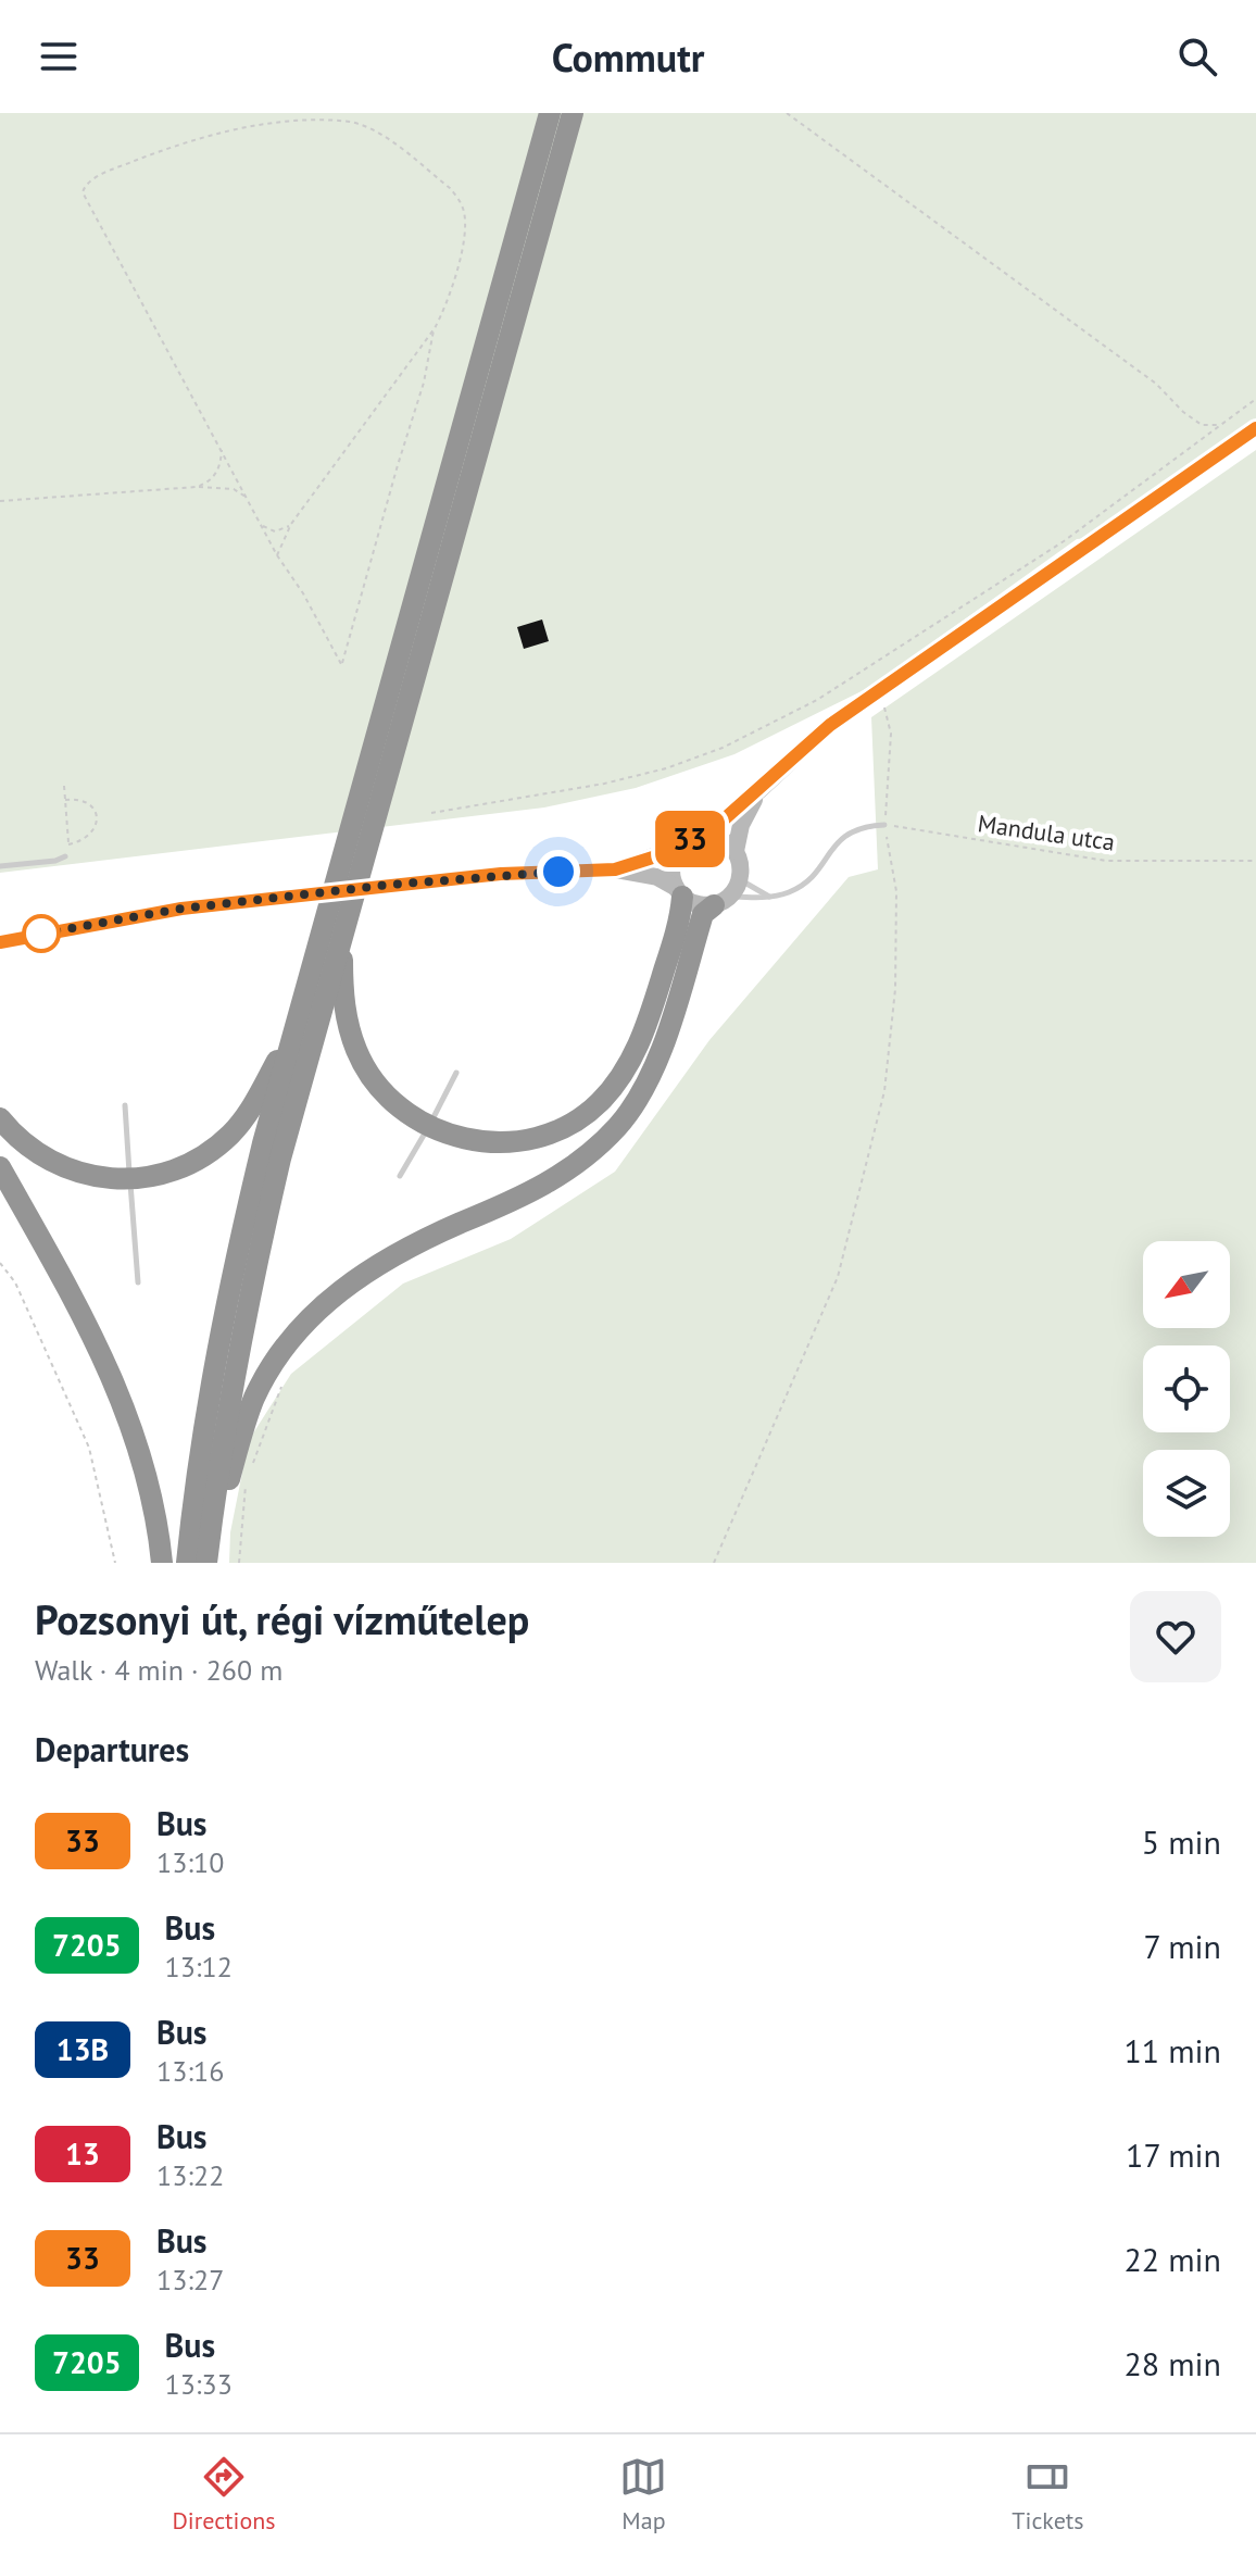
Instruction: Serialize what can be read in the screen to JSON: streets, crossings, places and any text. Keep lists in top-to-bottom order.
{
  "streets": {
    "path": ["Mandula utca"]
  },
  "lines": ["bus line 33"],
  "north": "bottom left",
  "page": {
    "header": "Commutr",
    "on_map": "33",
    "heading": [
      ["Pozsonyi út, régi vízműtelep", "Walk · 4 min · 260 m"],
      "Departures"
    ],
    "list": [
      {
        "mark": "33",
        "name": "Bus",
        "note": "13:10",
        "value": "5 min"
      },
      {
        "mark": "7205",
        "name": "Bus",
        "note": "13:12",
        "value": "7 min"
      },
      {
        "mark": "13B",
        "name": "Bus",
        "note": "13:16",
        "value": "11 min"
      },
      {
        "mark": "13",
        "name": "Bus",
        "note": "13:22",
        "value": "17 min"
      },
      {
        "mark": "33",
        "name": "Bus",
        "note": "13:27",
        "value": "22 min"
      },
      {
        "mark": "7205",
        "name": "Bus",
        "note": "13:33",
        "value": "28 min"
      }
    ],
    "tabs": ["Directions", "Map", "Tickets"]
  }
}
